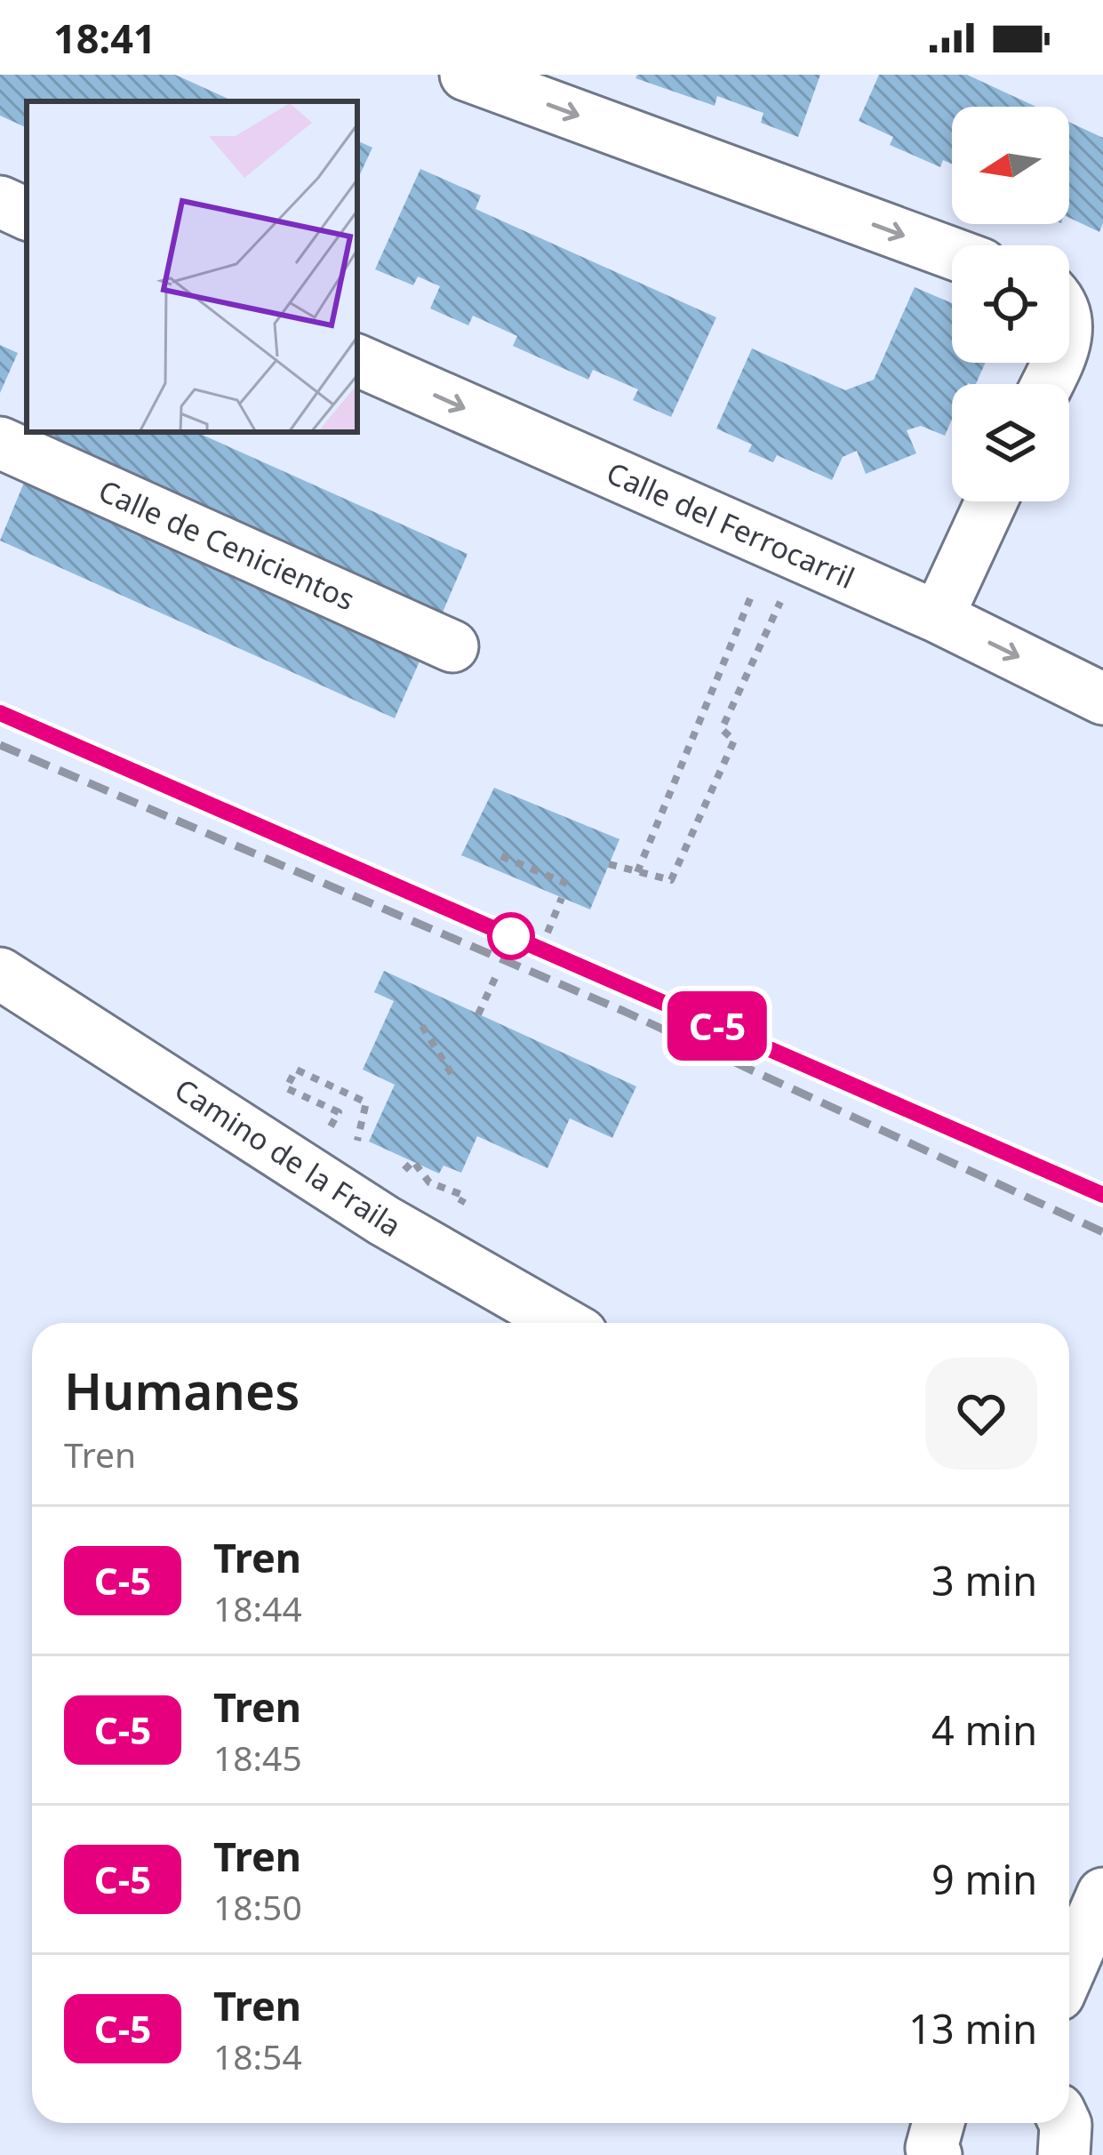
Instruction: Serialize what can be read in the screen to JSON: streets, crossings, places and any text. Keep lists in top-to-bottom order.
{
  "streets": {
    "street": ["Calle del Ferrocarril", "Calle de Cenicientos", "Camino de la Fraila"]
  },
  "north": "left",
  "page": {
    "status": "18:41",
    "on_map": "C-5",
    "heading": ["Humanes", "Tren"],
    "list": [
      {
        "mark": "C-5",
        "name": "Tren",
        "note": "18:44",
        "value": "3 min"
      },
      {
        "mark": "C-5",
        "name": "Tren",
        "note": "18:45",
        "value": "4 min"
      },
      {
        "mark": "C-5",
        "name": "Tren",
        "note": "18:50",
        "value": "9 min"
      },
      {
        "mark": "C-5",
        "name": "Tren",
        "note": "18:54",
        "value": "13 min"
      }
    ]
  }
}
